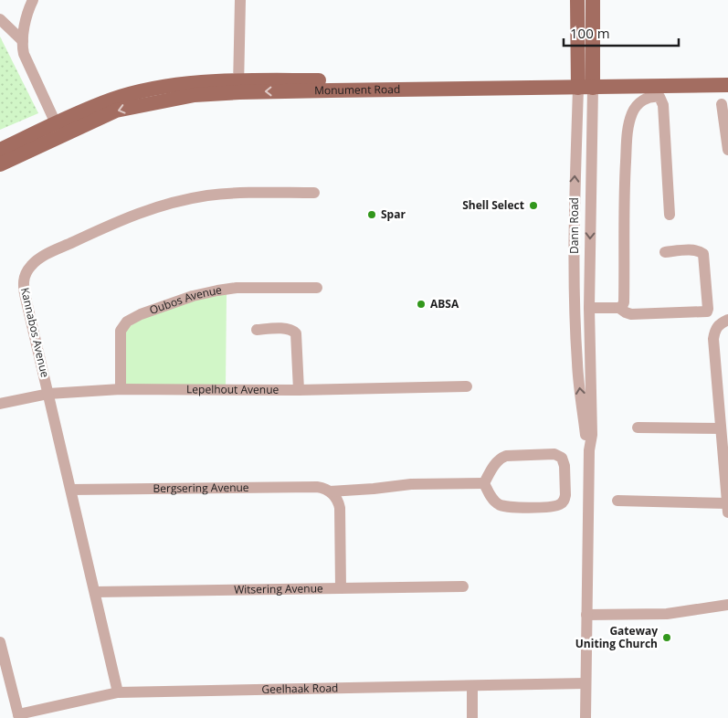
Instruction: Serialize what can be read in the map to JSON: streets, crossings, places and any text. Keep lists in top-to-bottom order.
{
  "streets": {
    "main road": ["Monument Road", "Dann Road"],
    "street": [
      "Oubos Avenue",
      "Kannabos Avenue",
      "Lepelhout Avenue",
      "Bergsering Avenue",
      "Witsering Avenue",
      "Geelhaak Road"
    ]
  },
  "crossings": [
    ["Monument Road", "Dann Road"],
    ["Dann Road", "Geelhaak Road"],
    ["Oubos Avenue", "Lepelhout Avenue"],
    ["Kannabos Avenue", "Lepelhout Avenue"],
    ["Kannabos Avenue", "Bergsering Avenue"],
    ["Kannabos Avenue", "Witsering Avenue"],
    ["Kannabos Avenue", "Geelhaak Road"]
  ],
  "places": [
    "Shell Select",
    "Spar",
    "ABSA",
    "Gateway Uniting Church"
  ],
  "scale_bar": "100 m"
}
